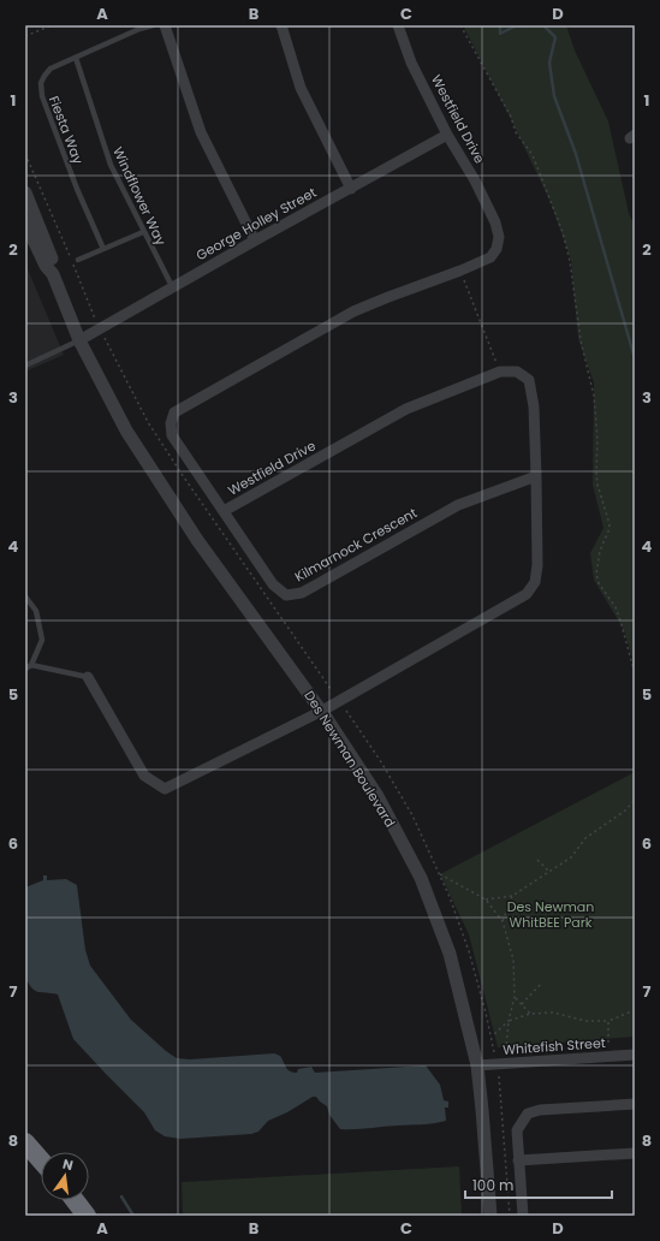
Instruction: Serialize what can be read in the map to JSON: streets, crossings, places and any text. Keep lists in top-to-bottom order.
{
  "streets": {
    "street": [
      "Westfield Drive",
      "George Holley Street",
      "Kilmarnock Crescent",
      "Des Newman Boulevard",
      "Whitefish Street"
    ],
    "lane": ["Fiesta Way", "Windflower Way"]
  },
  "crossings": [
    ["Westfield Drive", "George Holley Street"],
    ["Westfield Drive", "Kilmarnock Crescent"],
    ["Fiesta Way", "Windflower Way"],
    ["Windflower Way", "George Holley Street"],
    ["George Holley Street", "Des Newman Boulevard"],
    ["Des Newman Boulevard", "Whitefish Street"]
  ],
  "parks": ["Des Newman WhitBEE Park"],
  "scale_bar": "100 m",
  "north": "top",
  "grid": {
    "columns": [
      "A",
      "B",
      "C",
      "D"
    ],
    "rows": [
      "1",
      "2",
      "3",
      "4",
      "5",
      "6",
      "7",
      "8"
    ]
  }
}
